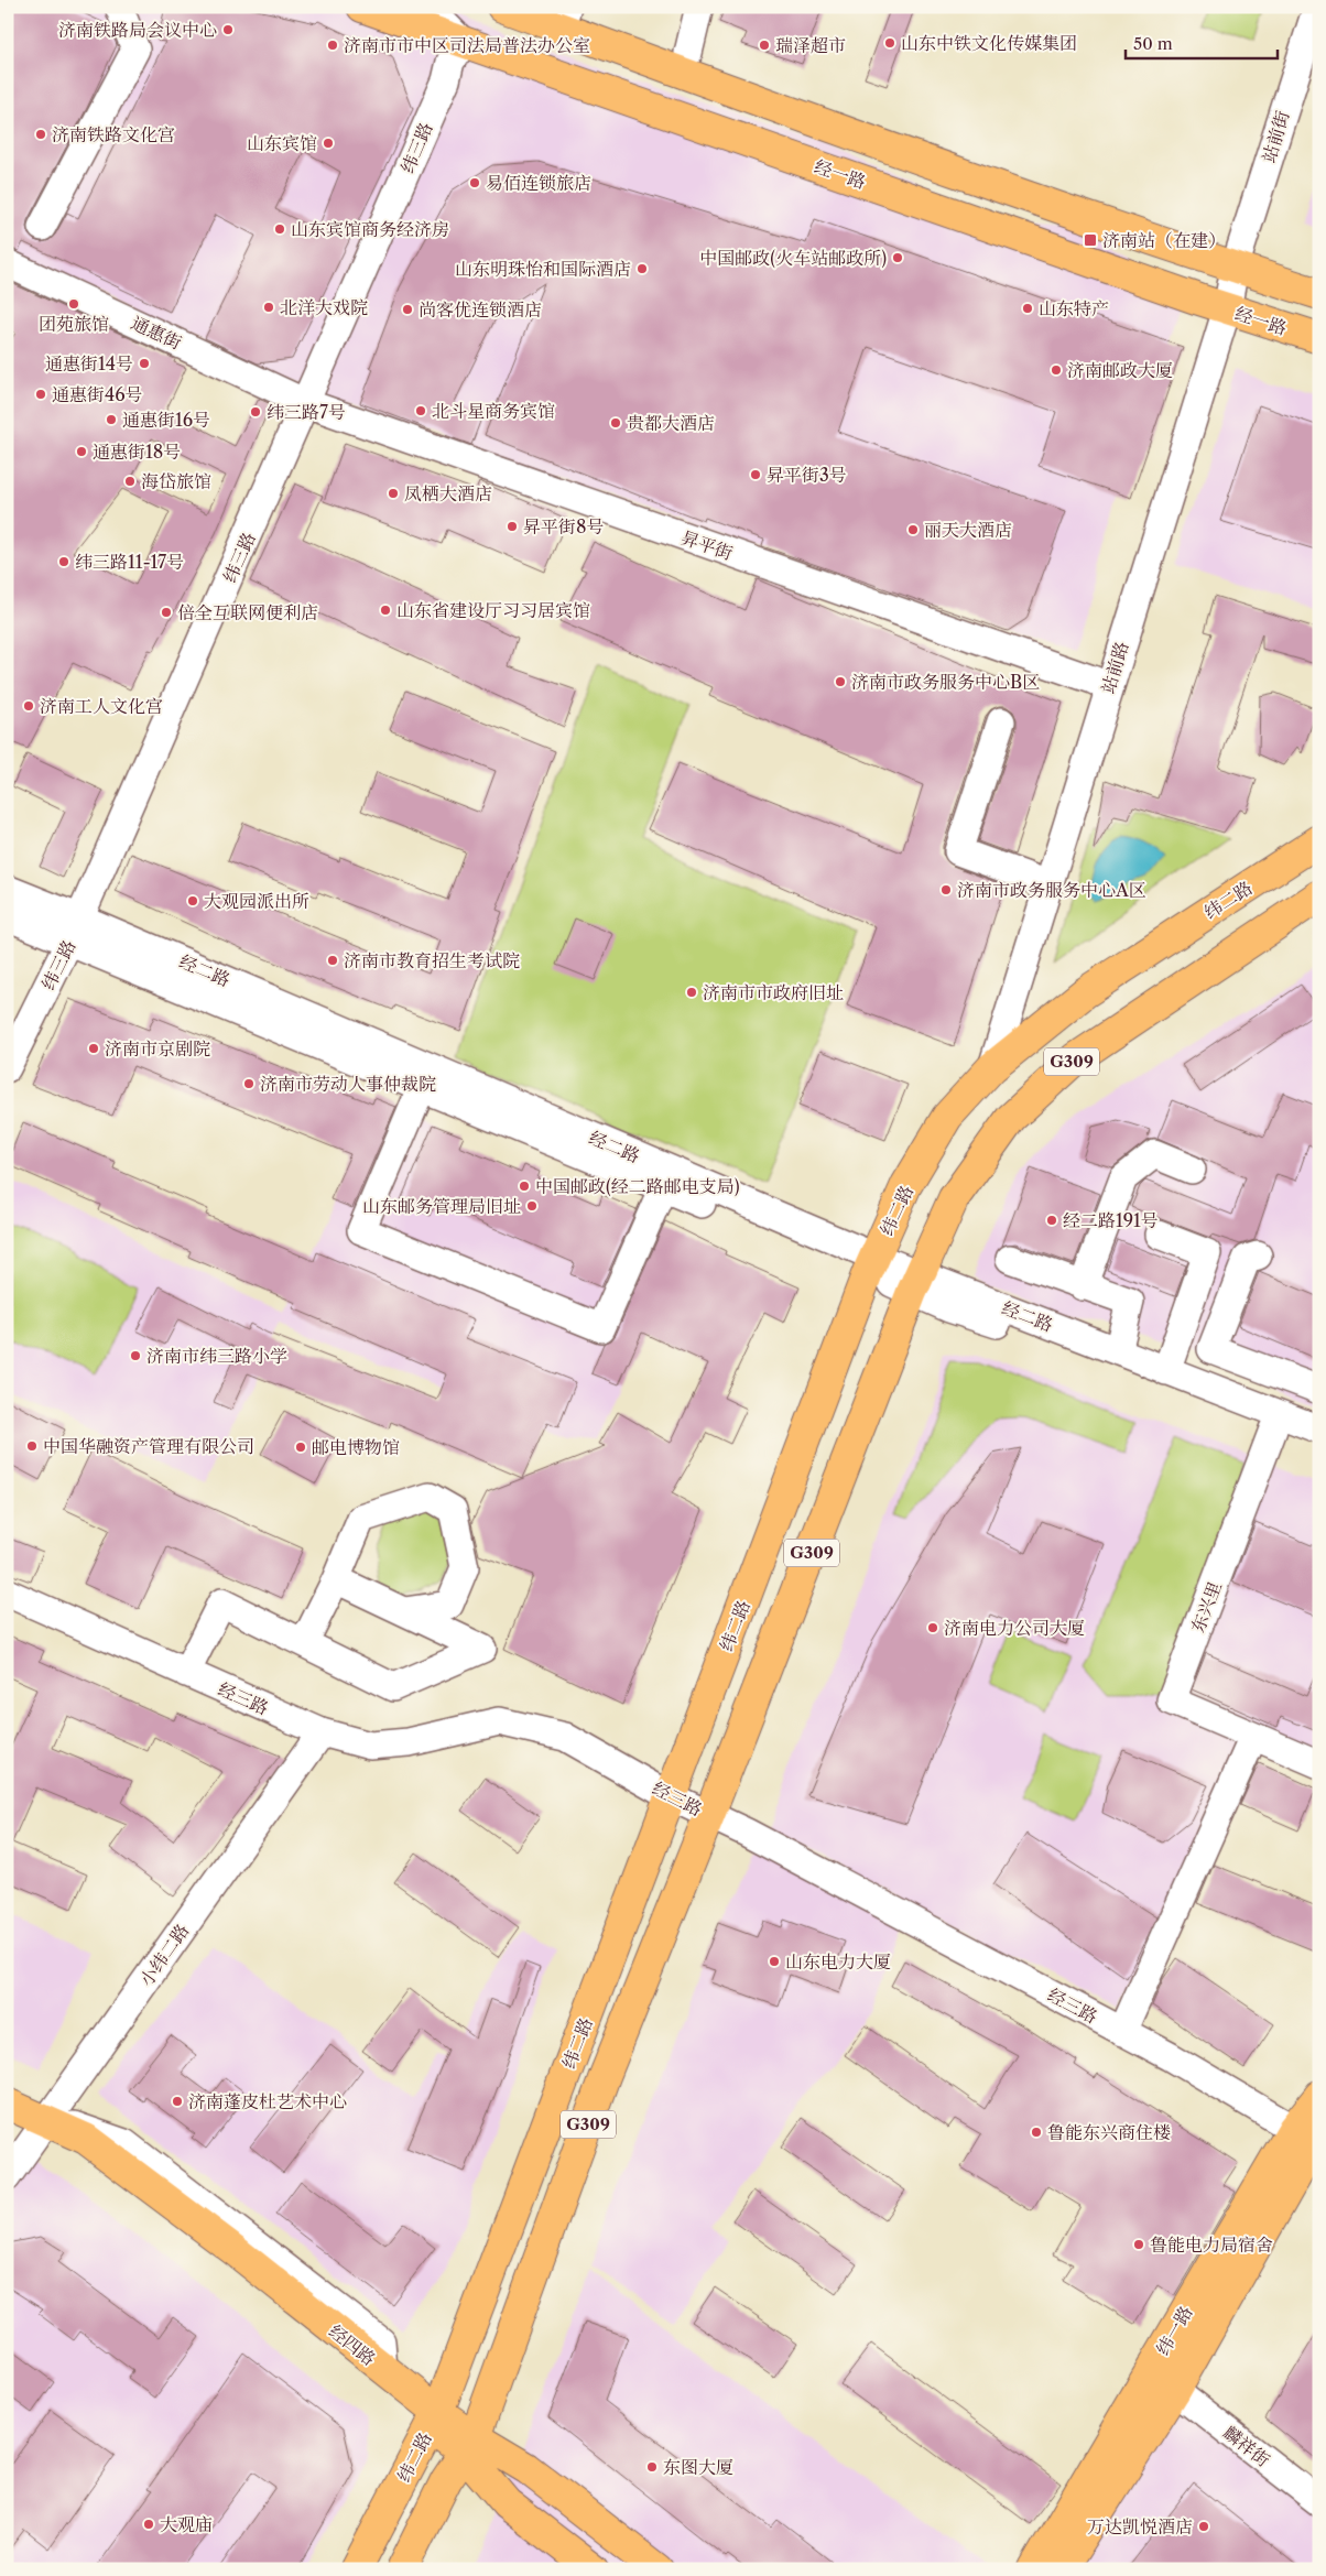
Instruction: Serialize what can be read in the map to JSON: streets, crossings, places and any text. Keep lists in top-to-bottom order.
{
  "streets": {
    "main road": [
      "经一路",
      "纬二路",
      "G309",
      "纬一路",
      "经四路"
    ],
    "street": [
      "站前街",
      "纬三路",
      "通惠街",
      "昇平街",
      "站前路",
      "经二路",
      "东兴里",
      "经三路",
      "小纬二路",
      "麟祥街"
    ]
  },
  "crossings": [
    ["站前街", "站前路"],
    ["纬三路", "经一路"],
    ["纬三路", "通惠街"],
    ["纬三路", "昇平街"],
    ["纬三路", "经二路"],
    ["经一路", "站前路"],
    ["通惠街", "昇平街"],
    ["昇平街", "站前路"],
    ["站前路", "纬二路"],
    ["纬二路", "经二路"],
    ["纬二路", "经三路"],
    ["纬二路", "经四路"],
    ["经二路", "G309"],
    ["经二路", "东兴里"],
    ["G309", "经三路"],
    ["G309", "经四路"],
    ["经三路", "小纬二路"],
    ["经三路", "纬一路"],
    ["小纬二路", "经四路"],
    ["纬一路", "麟祥街"]
  ],
  "places": {
    "other": [
      "济南铁路局会议中心",
      "山东中铁文化传媒集团",
      "济南市市中区司法局普法办公室",
      "瑞泽超市",
      "济南铁路文化宫",
      "山东宾馆",
      "易佰连锁旅店",
      "山东宾馆商务经济房",
      "中国邮政(火车站邮政所)",
      "山东明珠怡和国际酒店",
      "团苑旅馆",
      "北洋大戏院",
      "山东特产",
      "尚客优连锁酒店",
      "通惠街14号",
      "济南邮政大厦",
      "通惠街46号",
      "北斗星商务宾馆",
      "纬三路7号",
      "通惠街16号",
      "贵都大酒店",
      "通惠街18号",
      "昇平街3号",
      "海岱旅馆",
      "凤栖大酒店",
      "昇平街8号",
      "丽天大酒店",
      "纬三路11-17号",
      "山东省建设厅习习居宾馆",
      "倍全互联网便利店",
      "济南市政务服务中心B区",
      "济南工人文化宫",
      "济南市政务服务中心A区",
      "大观园派出所",
      "济南市教育招生考试院",
      "济南市市政府旧址",
      "济南市京剧院",
      "济南市劳动人事仲裁院",
      "中国邮政(经二路邮电支局)",
      "山东邮务管理局旧址",
      "经二路191号",
      "济南市纬三路小学",
      "中国华融资产管理有限公司",
      "邮电博物馆",
      "济南电力公司大厦",
      "山东电力大厦",
      "济南蓬皮杜艺术中心",
      "鲁能东兴商住楼",
      "鲁能电力局宿舍",
      "东图大厦",
      "大观庙",
      "万达凯悦酒店"
    ],
    "transit": ["济南站（在建）"]
  },
  "scale_bar": "50 m"
}
